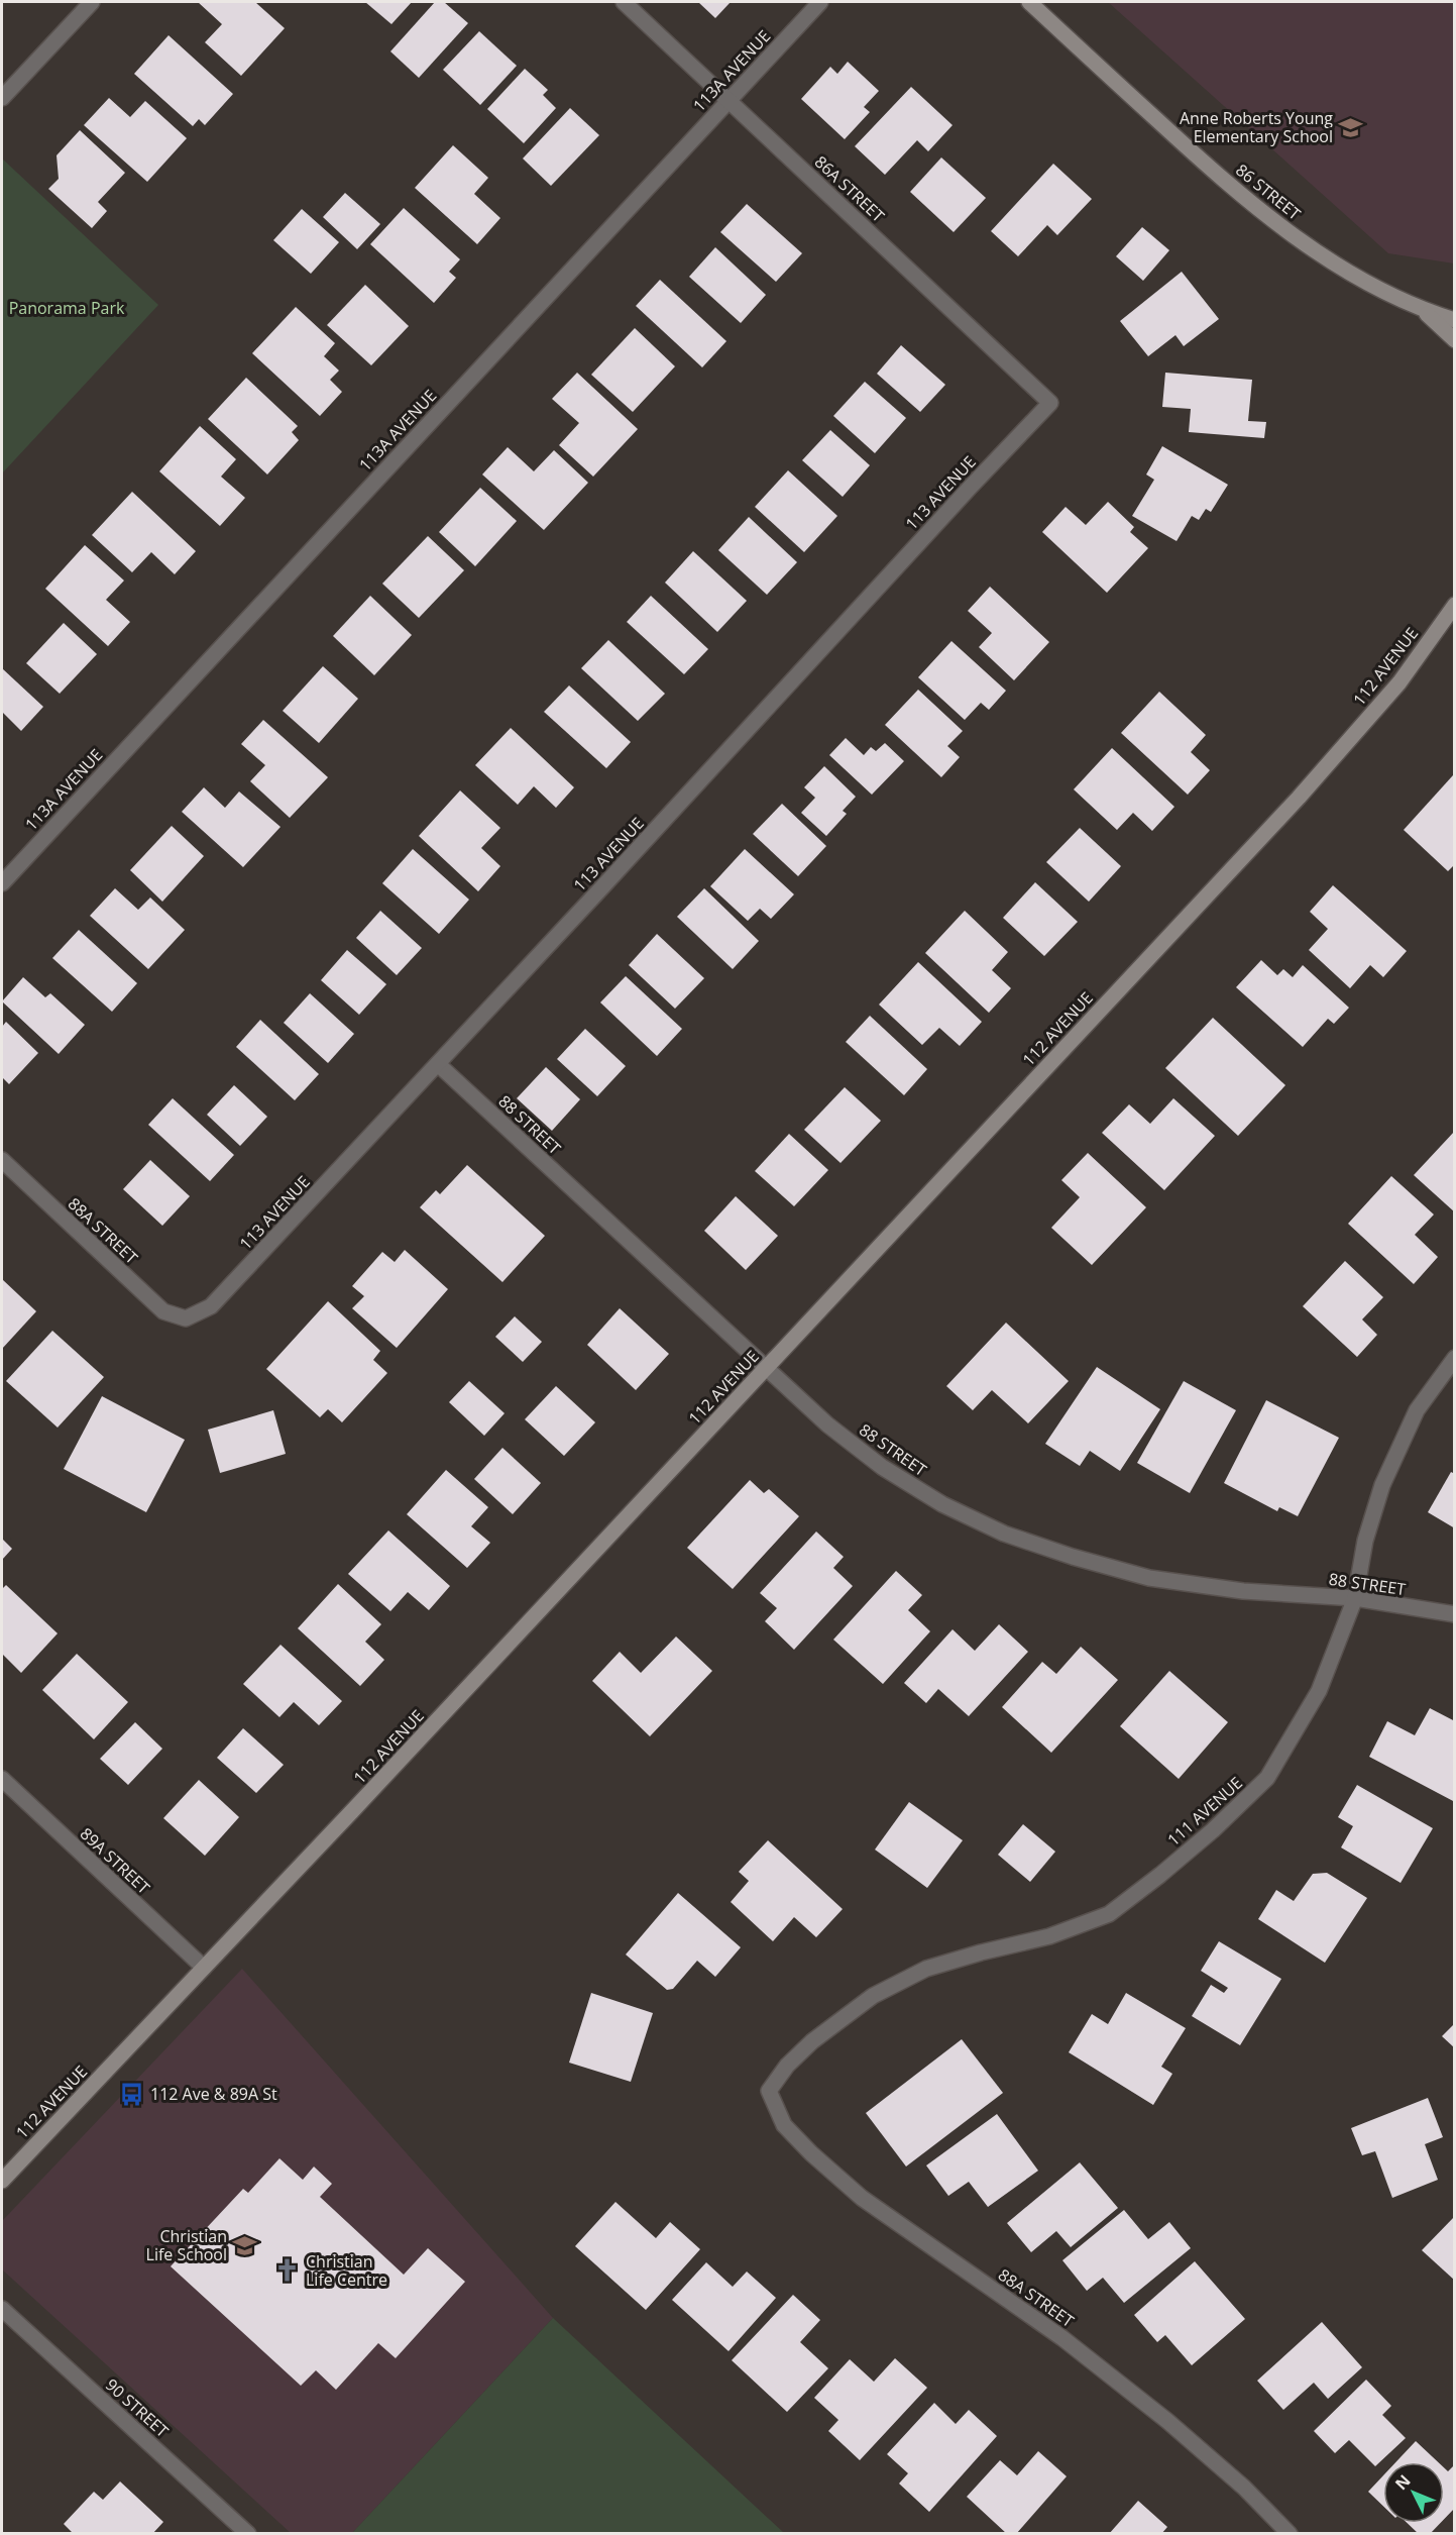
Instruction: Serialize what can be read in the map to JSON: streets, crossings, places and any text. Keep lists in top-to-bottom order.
{
  "streets": {
    "street": [
      "113A AVENUE",
      "86A STREET",
      "86 STREET",
      "113 AVENUE",
      "112 AVENUE",
      "88 STREET",
      "88A STREET",
      "111 AVENUE",
      "89A STREET",
      "90 STREET"
    ]
  },
  "crossings": [
    ["113A AVENUE", "86A STREET"],
    ["86A STREET", "113 AVENUE"],
    ["113 AVENUE", "88 STREET"],
    ["113 AVENUE", "88A STREET"],
    ["112 AVENUE", "88 STREET"],
    ["112 AVENUE", "89A STREET"],
    ["88 STREET", "111 AVENUE"],
    ["88A STREET", "111 AVENUE"]
  ],
  "parks": ["Panorama Park"],
  "places": {
    "school or university": ["Anne Roberts Young Elementary School", "Christian Life School"],
    "bus stop": ["112 Ave & 89A St"],
    "church": ["Christian Life Centre"]
  },
  "north": "top left"
}
